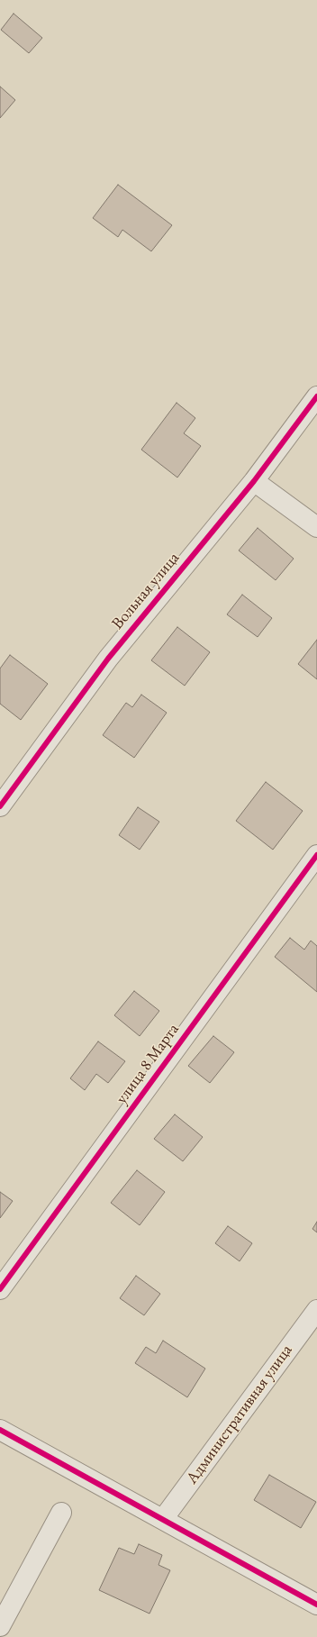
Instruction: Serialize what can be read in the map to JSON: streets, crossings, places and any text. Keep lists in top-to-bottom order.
{
  "streets": {
    "street": ["Вольная улица", "улица 8 Марта", "Административная улица"]
  }
}
